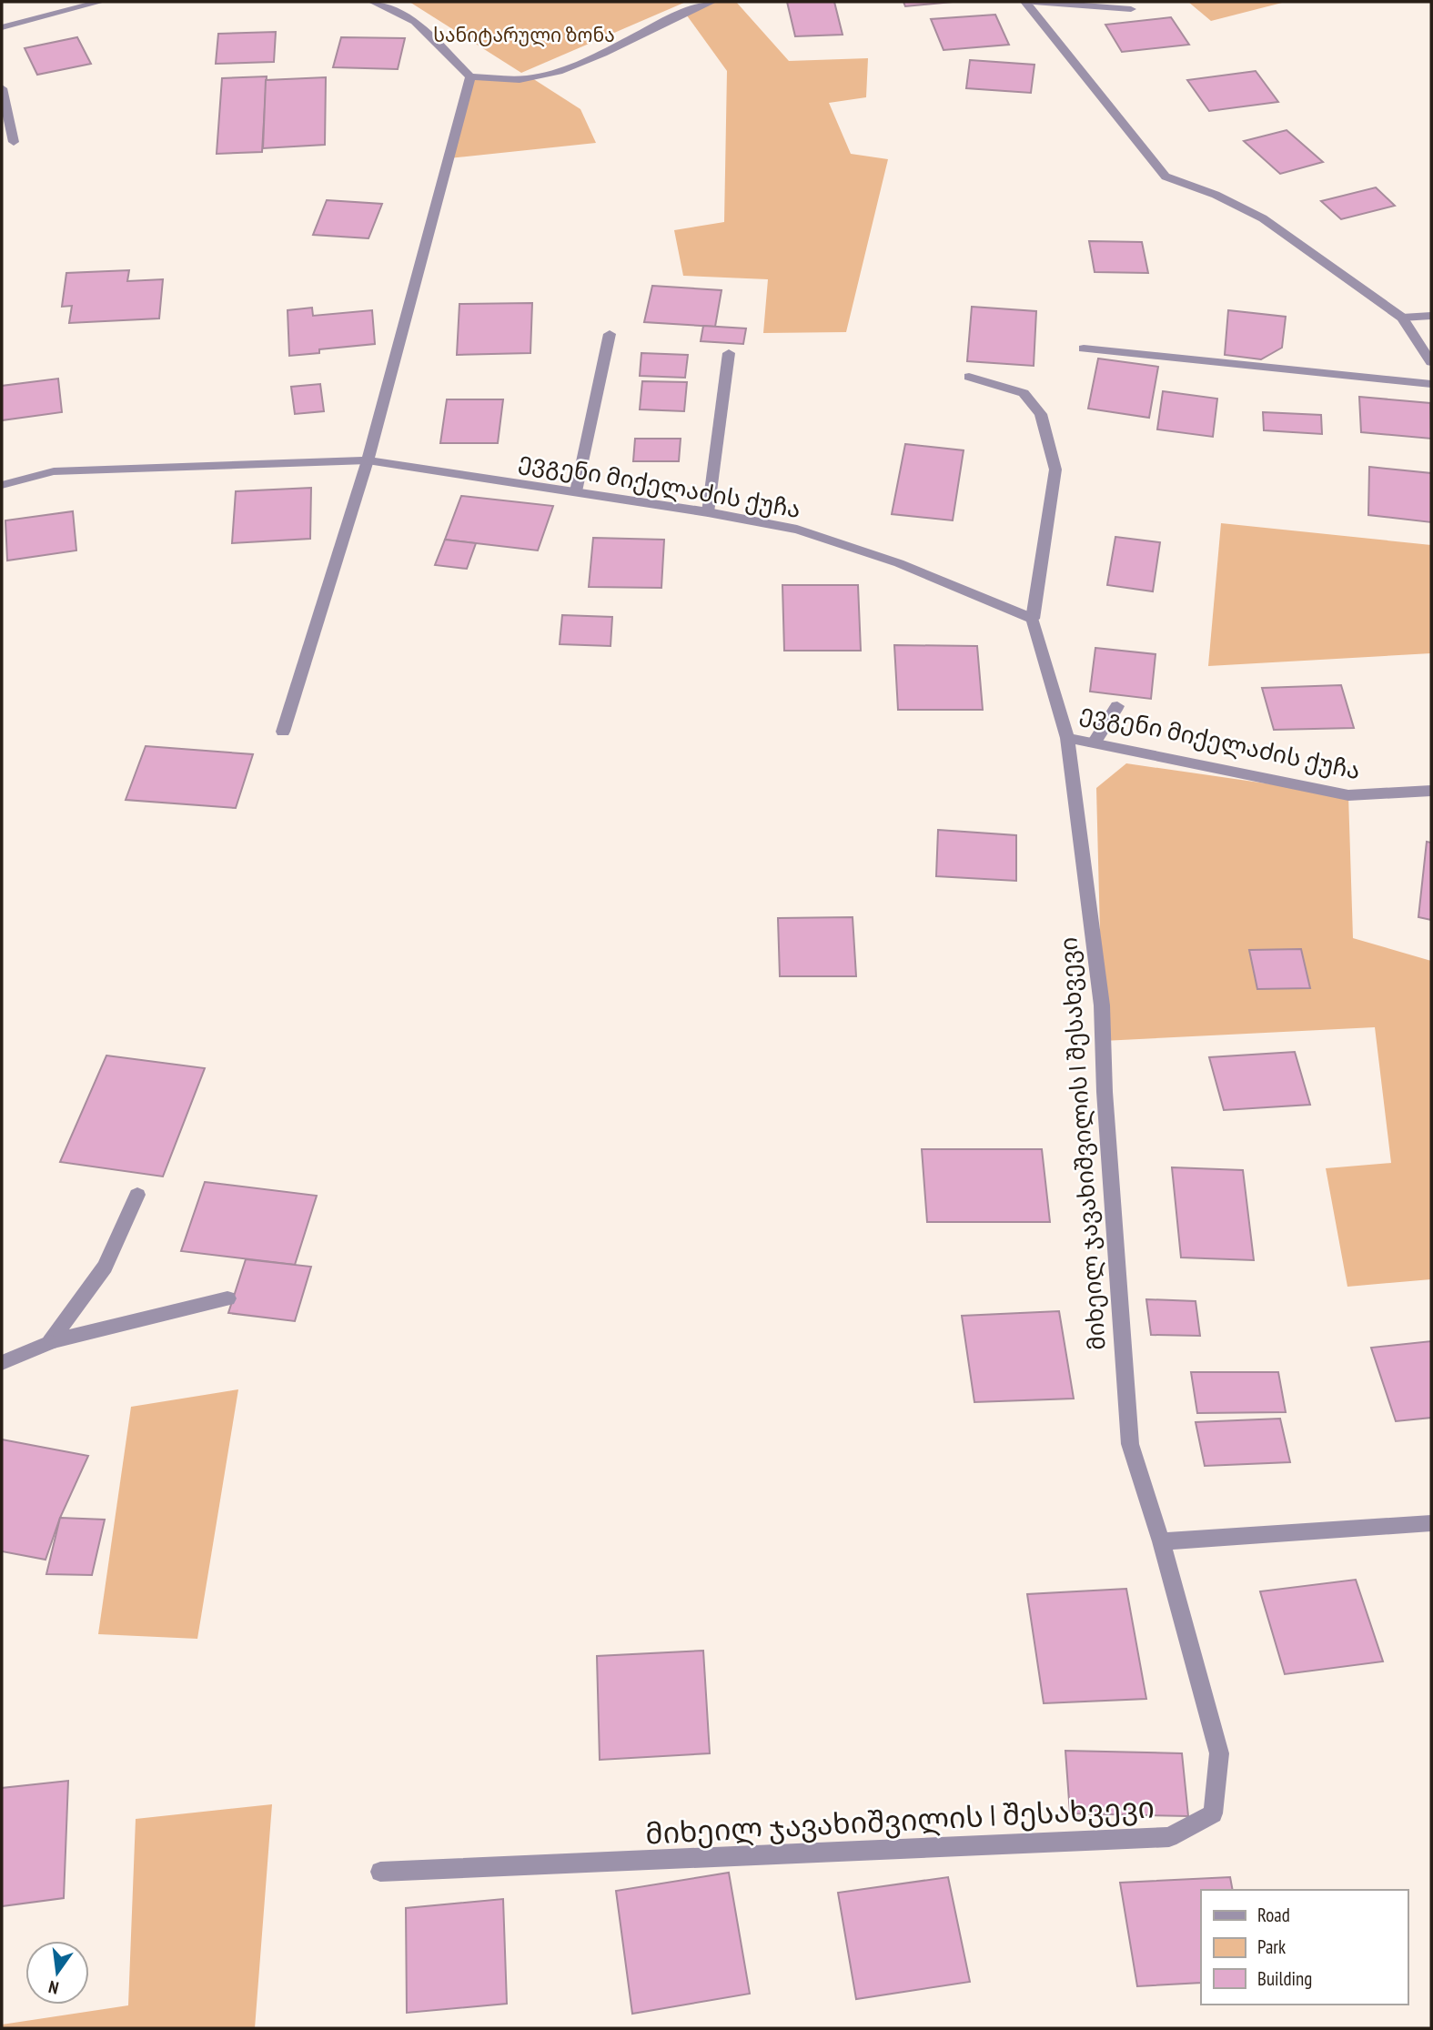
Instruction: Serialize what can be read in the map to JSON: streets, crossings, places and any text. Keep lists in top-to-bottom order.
{
  "streets": {
    "street": ["ევგენი მიქელაძის ქუჩა", "მიხეილ ჯავახიშვილის I შესახვევი"]
  },
  "crossings": [
    ["ევგენი მიქელაძის ქუჩა", "მიხეილ ჯავახიშვილის I შესახვევი"]
  ],
  "parks": ["სანიტარული ზონა"],
  "legend": ["Road", "Park", "Building"],
  "north": "bottom"
}
